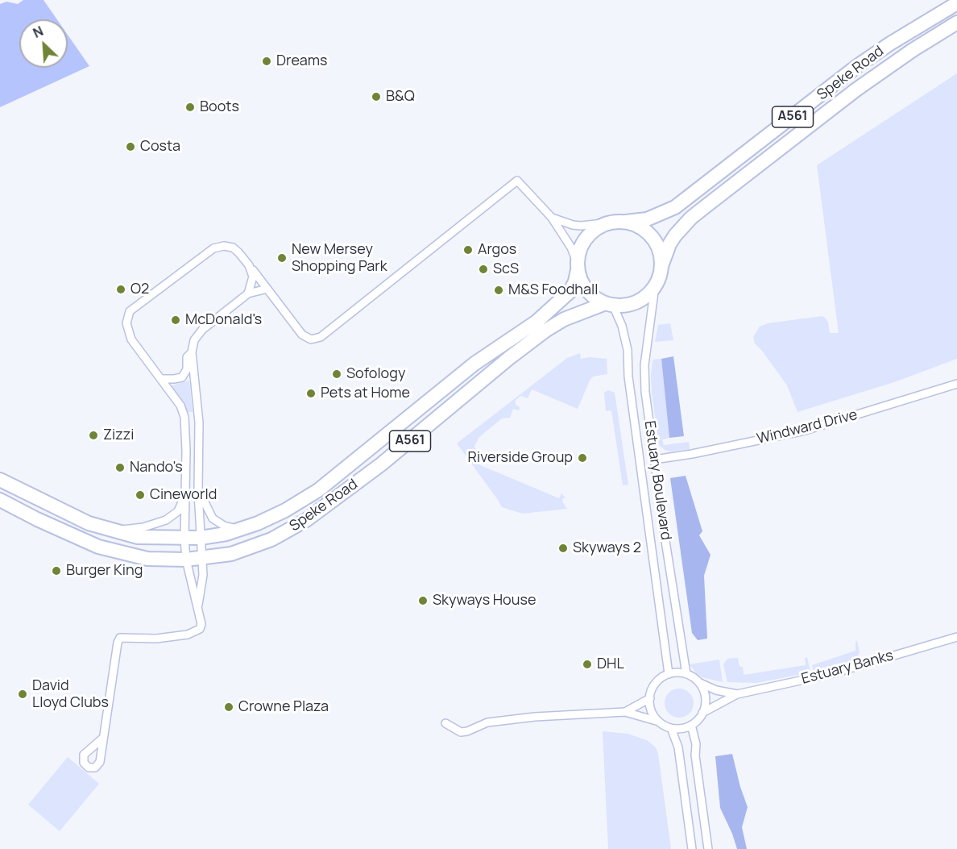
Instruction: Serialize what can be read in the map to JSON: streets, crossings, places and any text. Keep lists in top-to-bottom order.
{
  "streets": {
    "highway": ["Speke Road", "A561"],
    "street": ["Windward Drive", "Estuary Boulevard", "Estuary Banks"]
  },
  "crossings": [
    ["Speke Road", "A561"],
    ["Speke Road", "Estuary Boulevard"],
    ["A561", "Estuary Boulevard"],
    ["Windward Drive", "Estuary Boulevard"],
    ["Estuary Boulevard", "Estuary Banks"]
  ],
  "places": [
    "Dreams",
    "B&Q",
    "Boots",
    "Costa",
    "Argos",
    "New Mersey Shopping Park",
    "ScS",
    "O2",
    "M&S Foodhall",
    "McDonald's",
    "Sofology",
    "Pets at Home",
    "Zizzi",
    "Riverside Group",
    "Nando's",
    "Cineworld",
    "Skyways 2",
    "Burger King",
    "Skyways House",
    "DHL",
    "David Lloyd Clubs",
    "Crowne Plaza"
  ],
  "north": "top left"
}
